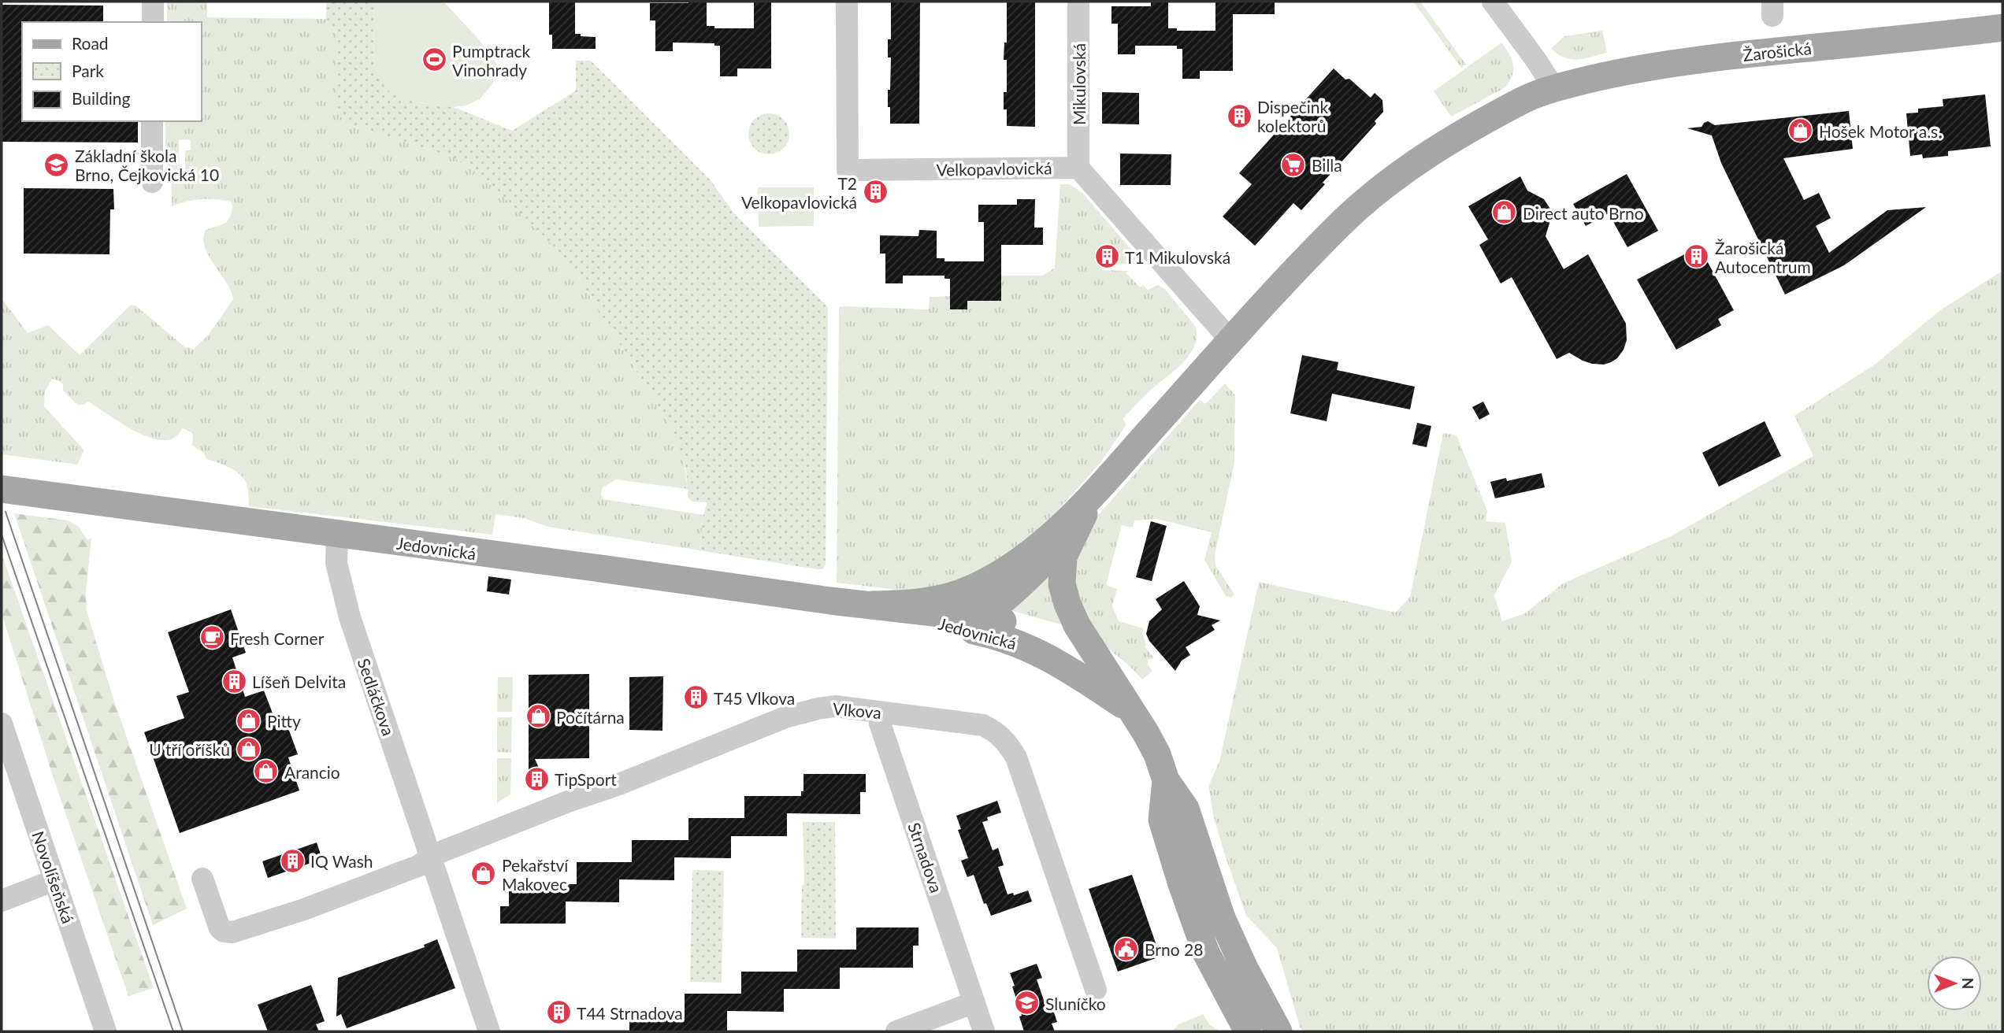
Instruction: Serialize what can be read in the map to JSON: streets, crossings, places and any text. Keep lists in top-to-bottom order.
{
  "streets": {
    "main road": ["Žarošická", "Jedovnická"],
    "street": [
      "Mikulovská",
      "Velkopavlovická",
      "Sedláčkova",
      "Vlkova",
      "Strnadova",
      "Novolíšeňská"
    ]
  },
  "crossings": [
    ["Žarošická", "Jedovnická"],
    ["Mikulovská", "Velkopavlovická"],
    ["Jedovnická", "Sedláčkova"],
    ["Sedláčkova", "Vlkova"],
    ["Vlkova", "Strnadova"]
  ],
  "places": {
    "sports": ["Pumptrack Vinohrady"],
    "building": [
      "Dispečink kolektorů",
      "T2 Velkopavlovická",
      "T1 Mikulovská",
      "Žarošická Autocentrum",
      "Líšeň Delvita",
      "T45 Vlkova",
      "TipSport",
      "IQ Wash",
      "T44 Strnadova"
    ],
    "shop": [
      "Hošek Motor a.s.",
      "Direct auto Brno",
      "Počítárna",
      "Pitty",
      "U tří oříšků",
      "Arancio",
      "Pekařství Makovec"
    ],
    "school or university": ["Základní škola Brno, Čejkovická 10", "Sluníčko"],
    "supermarket": ["Billa"],
    "cafe": ["Fresh Corner"],
    "public building": ["Brno 28"]
  },
  "legend": ["Road", "Park", "Building"],
  "north": "right"
}
